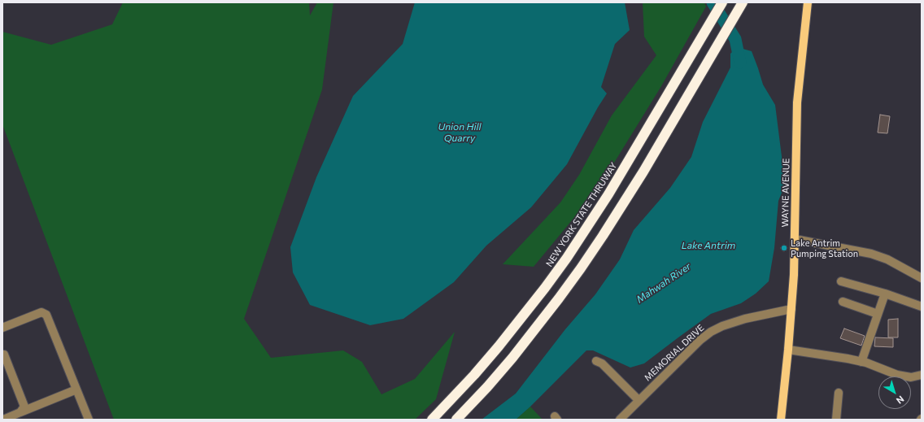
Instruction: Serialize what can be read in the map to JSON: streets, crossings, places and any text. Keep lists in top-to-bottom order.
{
  "streets": {
    "highway": ["NEW YORK STATE THRUWAY"],
    "main road": ["WAYNE AVENUE"],
    "street": ["MEMORIAL DRIVE"]
  },
  "crossings": [
    ["WAYNE AVENUE", "MEMORIAL DRIVE"]
  ],
  "water": ["Union Hill Quarry", "Lake Antrim", "Mahwah River"],
  "places": ["Lake Antrim Pumping Station"],
  "north": "bottom right"
}
